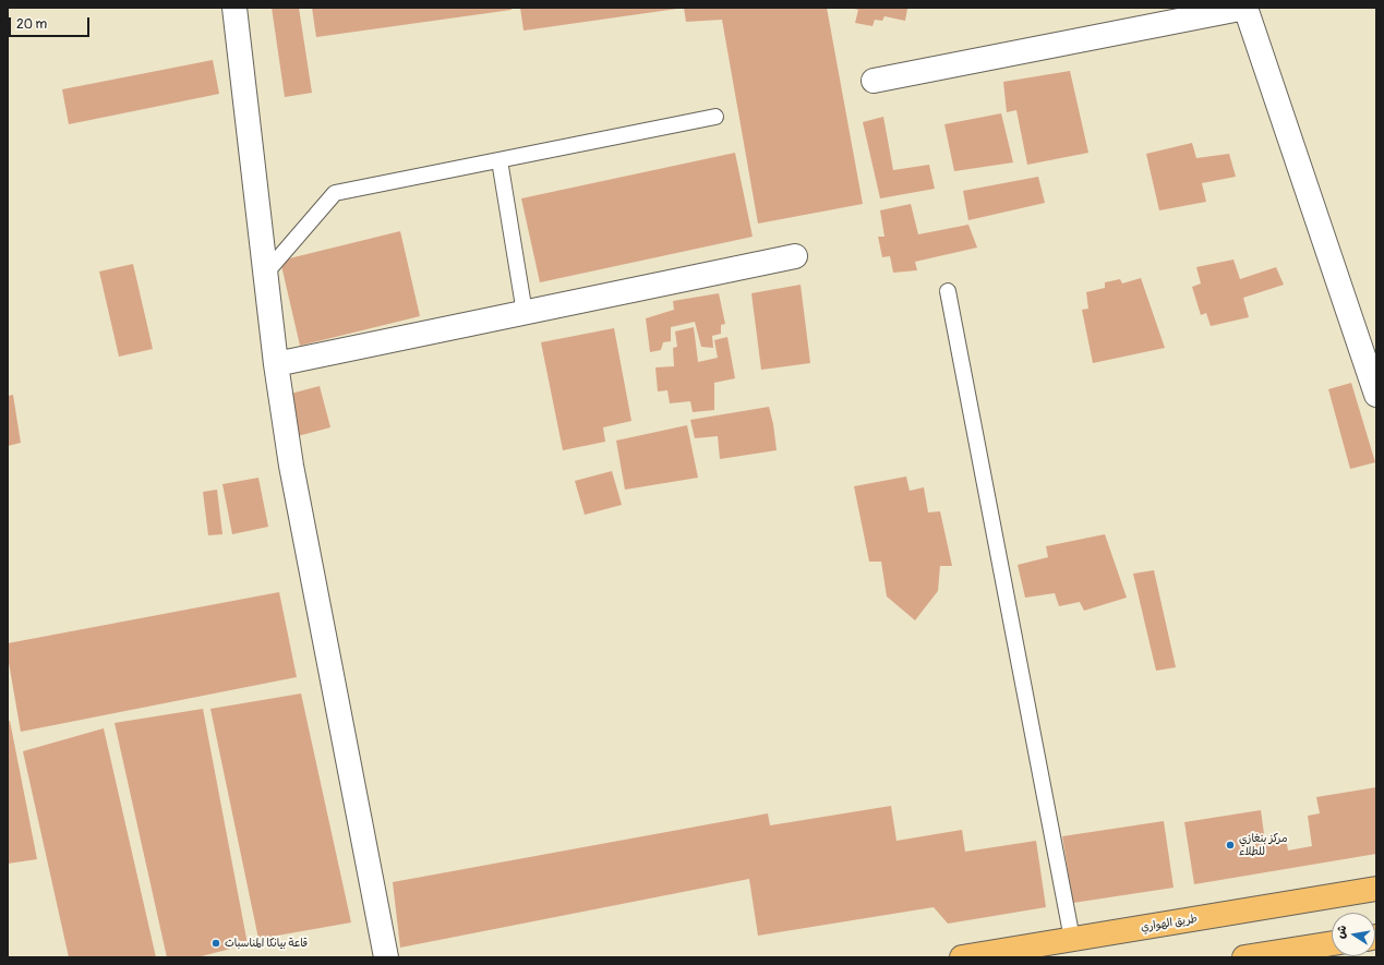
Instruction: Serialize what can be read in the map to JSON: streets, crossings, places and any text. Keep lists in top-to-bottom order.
{
  "streets": {
    "highway": ["طريق الهواري"]
  },
  "places": ["مركز بنغازي للطلاء", "قاعة بيانكا المناسبات"],
  "scale_bar": "20 m",
  "north": "left"
}
